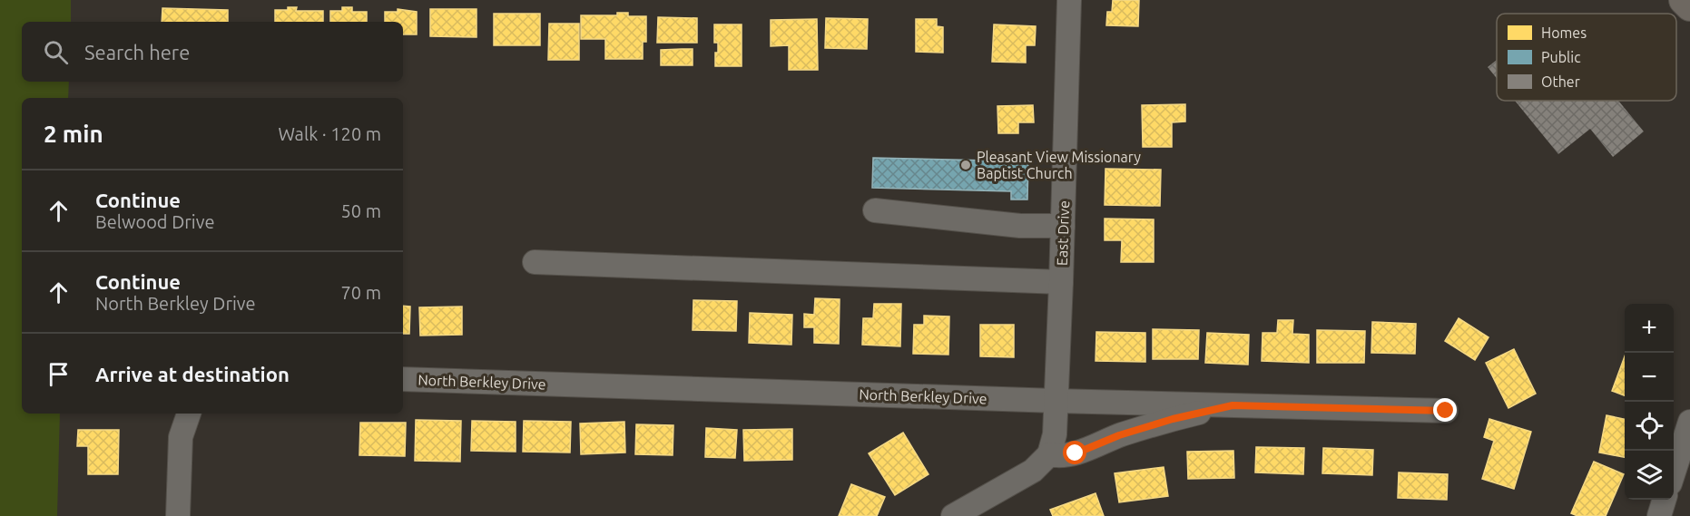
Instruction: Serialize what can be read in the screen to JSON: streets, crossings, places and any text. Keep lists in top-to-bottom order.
{
  "streets": {
    "street": ["East Drive", "North Berkley Drive"]
  },
  "crossings": [
    ["East Drive", "North Berkley Drive"]
  ],
  "places": ["Pleasant View Missionary Baptist Church"],
  "legend": ["Homes", "Public", "Other"],
  "page": {
    "search": "Search here",
    "heading": ["2 min", "Walk · 120 m"],
    "list": [
      ["Continue", "Belwood Drive", "50 m"],
      ["Continue", "North Berkley Drive", "70 m"],
      "Arrive at destination"
    ],
    "map_buttons": ["+", "−"]
  }
}
